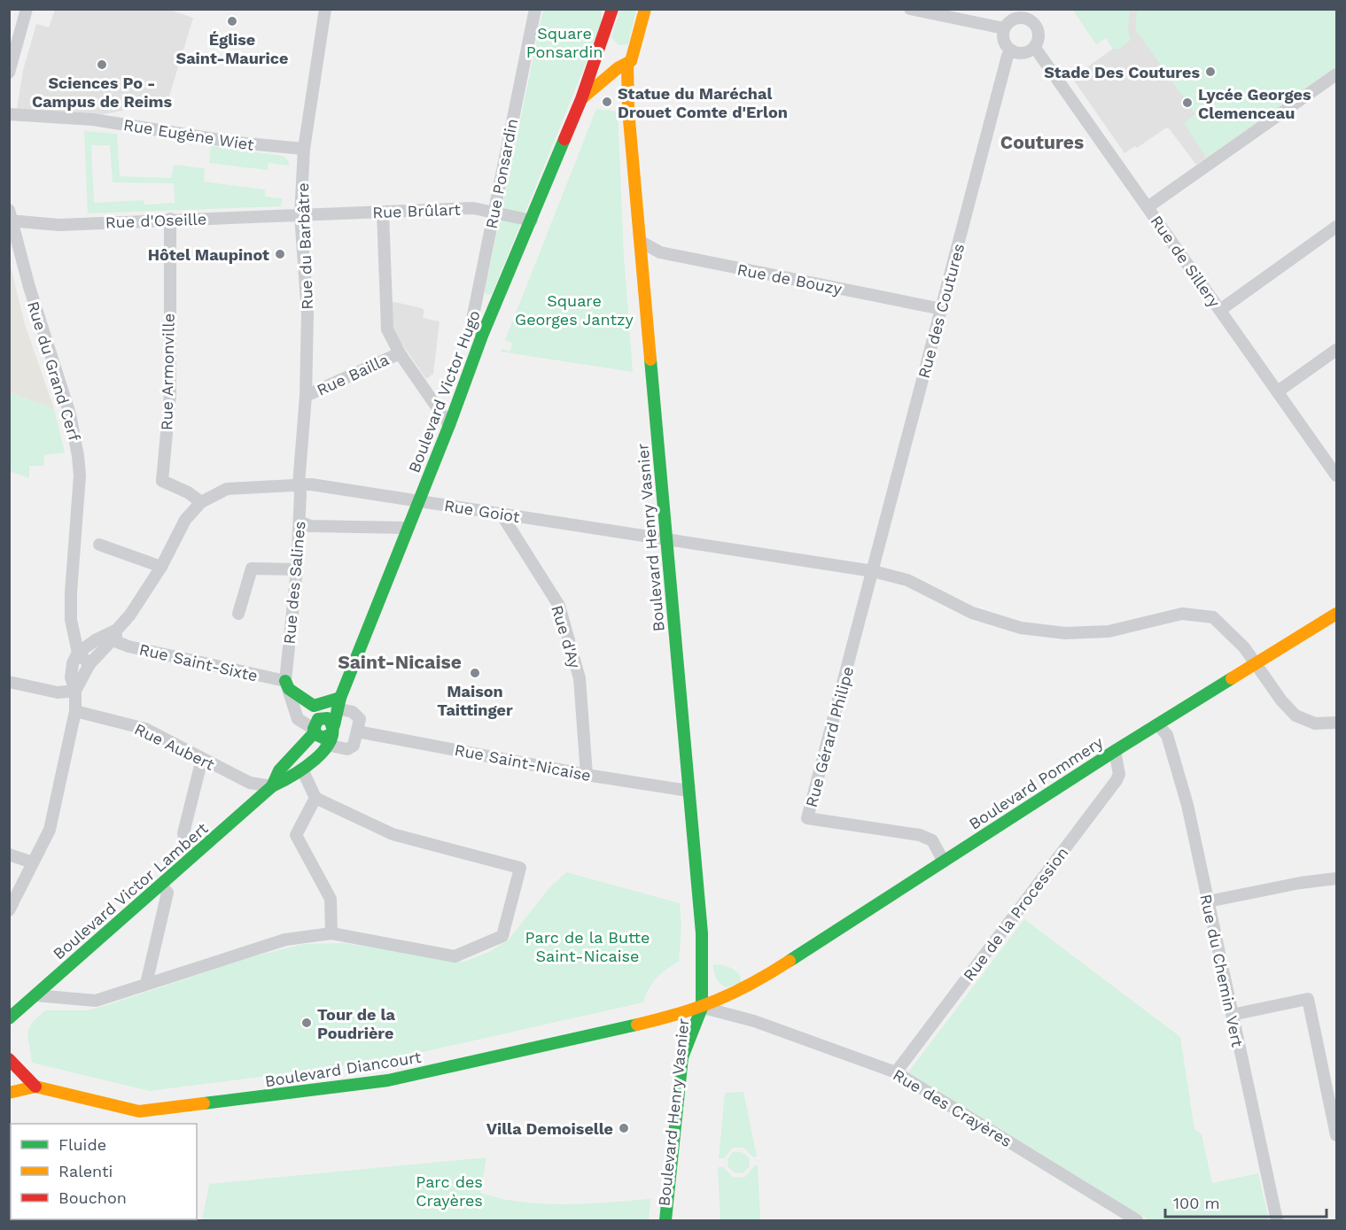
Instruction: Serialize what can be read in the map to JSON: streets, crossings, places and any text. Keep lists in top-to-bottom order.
{
  "streets": {
    "main road": [
      "Boulevard Victor Hugo",
      "Boulevard Henry Vasnier",
      "Boulevard Pommery",
      "Boulevard Victor Lambert",
      "Boulevard Diancourt"
    ],
    "street": [
      "Rue Eugène Wiet",
      "Rue Ponsardin",
      "Rue Brûlart",
      "Rue d'Oseille",
      "Rue du Barbâtre",
      "Rue de Sillery",
      "Rue de Bouzy",
      "Rue des Coutures",
      "Rue du Grand Cerf",
      "Rue Armonville",
      "Rue Bailla",
      "Rue Goiot",
      "Rue des Salines",
      "Rue d'Ay",
      "Rue Saint-Sixte",
      "Rue Gérard Philipe",
      "Rue Aubert",
      "Rue Saint-Nicaise",
      "Rue de la Procession",
      "Rue du Chemin Vert",
      "Rue des Crayères"
    ]
  },
  "crossings": [
    ["Rue Eugène Wiet", "Rue du Barbâtre"],
    ["Rue Ponsardin", "Rue Brûlart"],
    ["Rue Ponsardin", "Boulevard Victor Hugo"],
    ["Rue Brûlart", "Rue d'Oseille"],
    ["Rue Brûlart", "Rue du Barbâtre"],
    ["Rue Brûlart", "Boulevard Victor Hugo"],
    ["Rue d'Oseille", "Rue du Barbâtre"],
    ["Rue d'Oseille", "Rue du Grand Cerf"],
    ["Rue d'Oseille", "Rue Armonville"],
    ["Rue du Barbâtre", "Rue Bailla"],
    ["Rue du Barbâtre", "Rue Goiot"],
    ["Rue du Barbâtre", "Rue des Salines"],
    ["Rue de Sillery", "Rue des Coutures"],
    ["Rue de Bouzy", "Rue des Coutures"],
    ["Rue de Bouzy", "Boulevard Henry Vasnier"],
    ["Rue des Coutures", "Rue Goiot"],
    ["Rue des Coutures", "Rue Gérard Philipe"],
    ["Rue Armonville", "Rue Goiot"],
    ["Boulevard Victor Hugo", "Rue Goiot"],
    ["Boulevard Victor Hugo", "Boulevard Henry Vasnier"],
    ["Rue Goiot", "Boulevard Henry Vasnier"],
    ["Rue Goiot", "Rue des Salines"],
    ["Rue Goiot", "Rue d'Ay"],
    ["Rue Goiot", "Rue Gérard Philipe"],
    ["Rue Goiot", "Boulevard Pommery"],
    ["Boulevard Henry Vasnier", "Rue Saint-Nicaise"],
    ["Boulevard Henry Vasnier", "Boulevard Pommery"],
    ["Boulevard Henry Vasnier", "Boulevard Diancourt"],
    ["Boulevard Henry Vasnier", "Rue des Crayères"],
    ["Rue des Salines", "Rue Saint-Sixte"],
    ["Rue d'Ay", "Rue Saint-Nicaise"],
    ["Rue Gérard Philipe", "Boulevard Pommery"],
    ["Rue Aubert", "Boulevard Victor Lambert"],
    ["Boulevard Pommery", "Rue de la Procession"],
    ["Boulevard Pommery", "Rue du Chemin Vert"],
    ["Boulevard Pommery", "Boulevard Diancourt"],
    ["Boulevard Pommery", "Rue des Crayères"],
    ["Rue de la Procession", "Rue des Crayères"],
    ["Boulevard Diancourt", "Rue des Crayères"]
  ],
  "districts": ["Coutures", "Saint-Nicaise"],
  "parks": [
    "Square Ponsardin",
    "Square Georges Jantzy",
    "Parc de la Butte Saint-Nicaise",
    "Parc des Crayères"
  ],
  "places": [
    "Église Saint-Maurice",
    "Sciences Po - Campus de Reims",
    "Stade Des Coutures",
    "Statue du Maréchal Drouet Comte d'Erlon",
    "Lycée Georges Clemenceau",
    "Hôtel Maupinot",
    "Maison Taittinger",
    "Tour de la Poudrière",
    "Villa Demoiselle"
  ],
  "legend": ["Fluide", "Ralenti", "Bouchon"],
  "scale_bar": "100 m"
}
